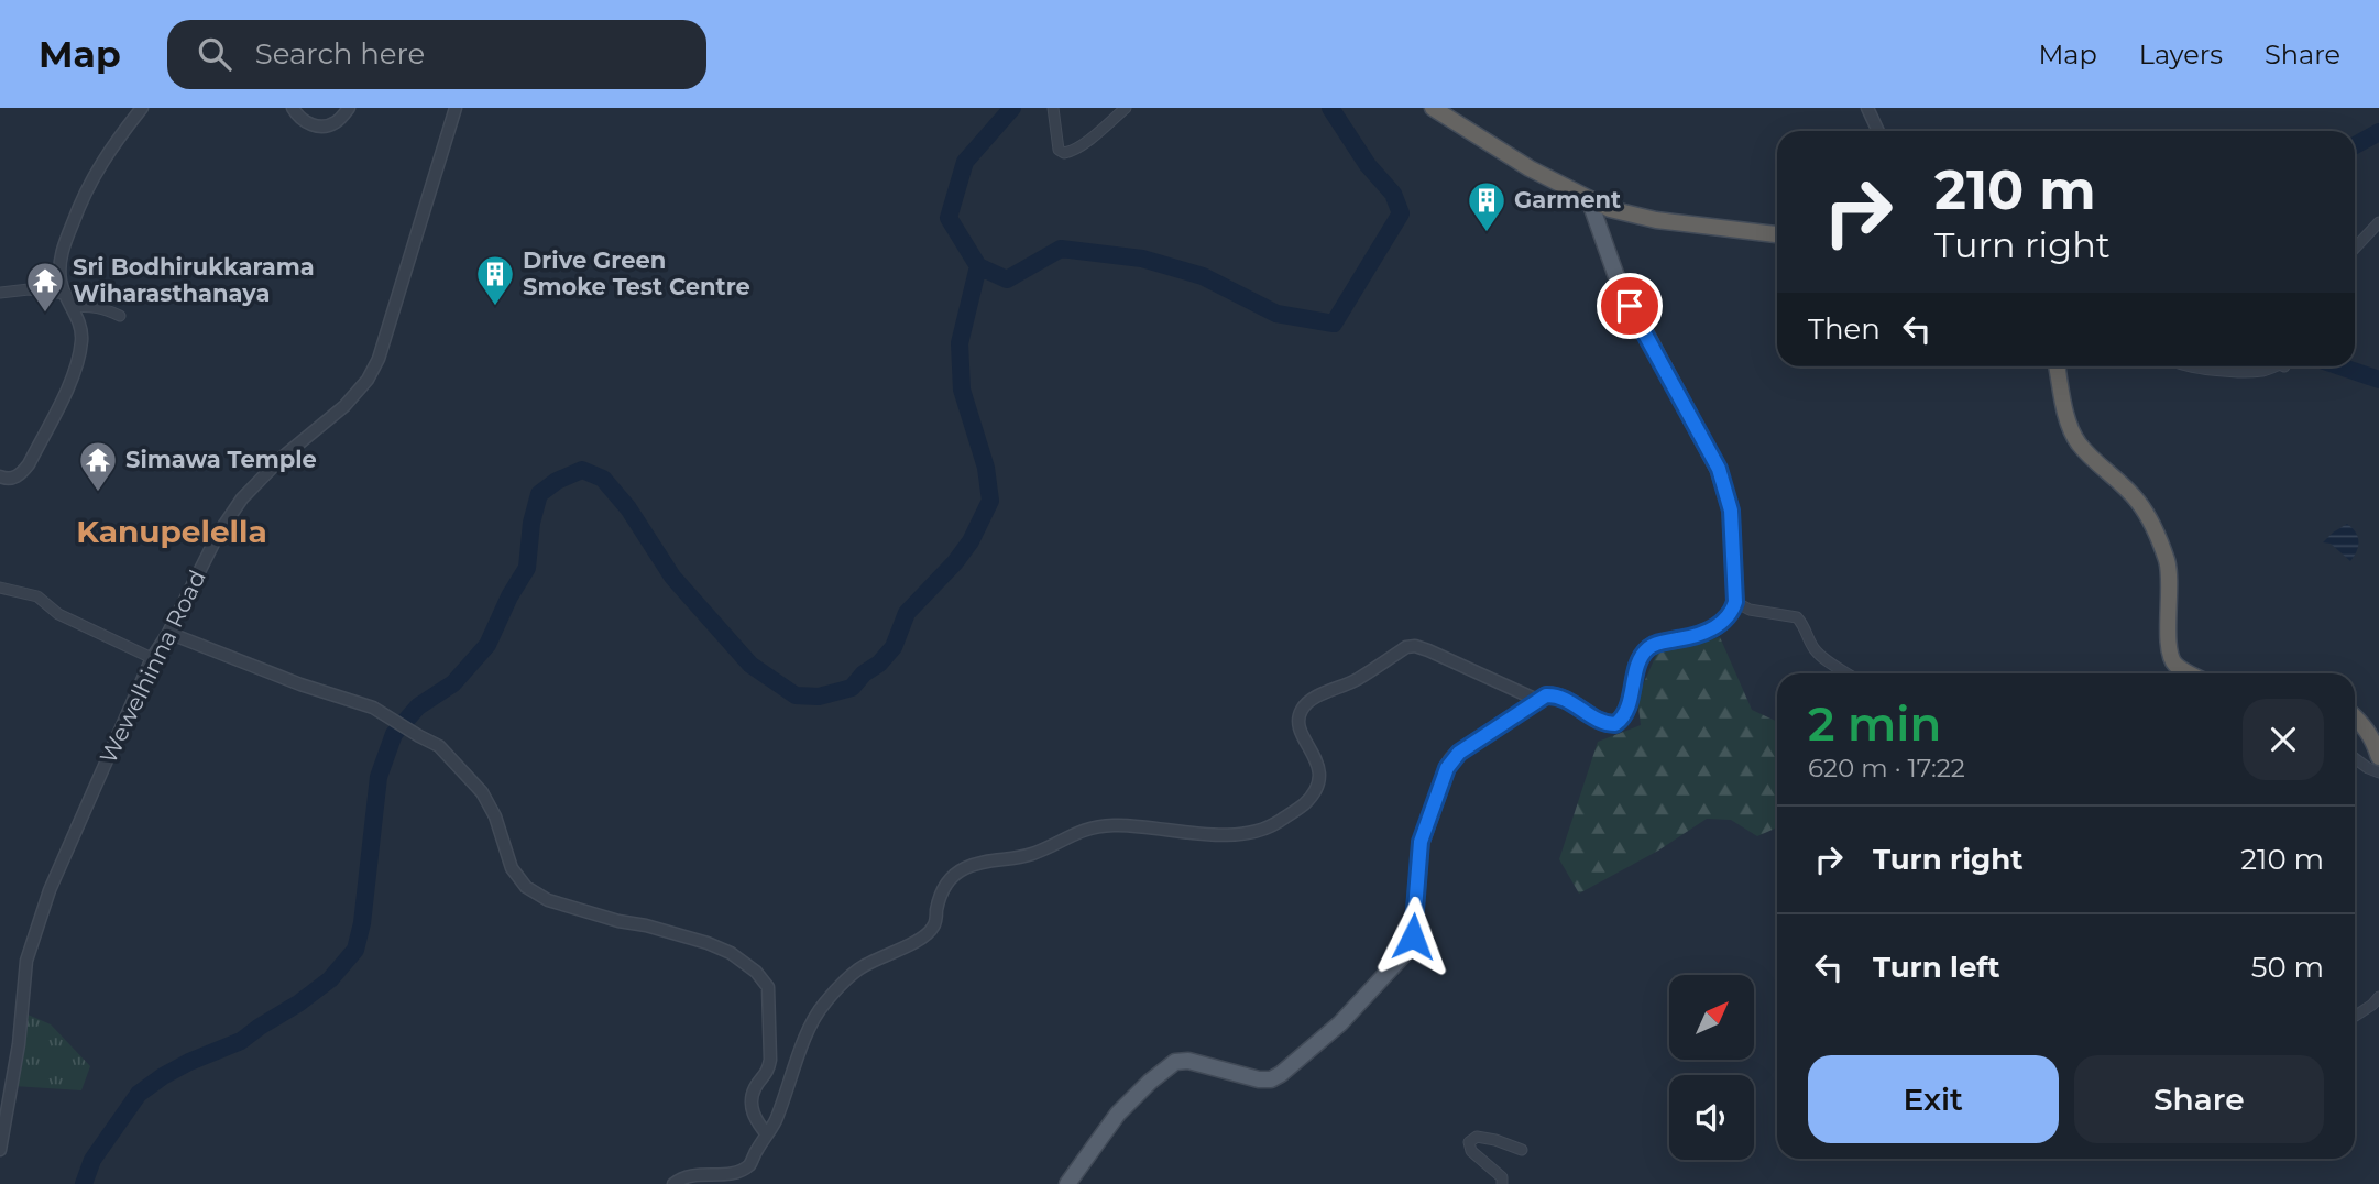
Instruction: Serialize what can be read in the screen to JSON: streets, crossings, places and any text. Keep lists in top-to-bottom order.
{
  "streets": {
    "street": ["Wewelhinna Road"]
  },
  "districts": ["Kanupelella"],
  "places": {
    "building": ["Garment", "Drive Green Smoke Test Centre"],
    "temple": ["Sri Bodhirukkarama Wiharasthanaya", "Simawa Temple"]
  },
  "north": "top right",
  "page": {
    "header": "Map",
    "search": "Search here",
    "nav": ["Map", "Layers", "Share"],
    "turn": ["210 m", "Turn right"],
    "then": "Then",
    "heading": ["2 min", "620 m · 17:22"],
    "list": [
      {
        "name": "Turn right",
        "value": "210 m"
      },
      {
        "name": "Turn left",
        "value": "50 m"
      }
    ],
    "buttons": ["Exit", "Share"]
  }
}
